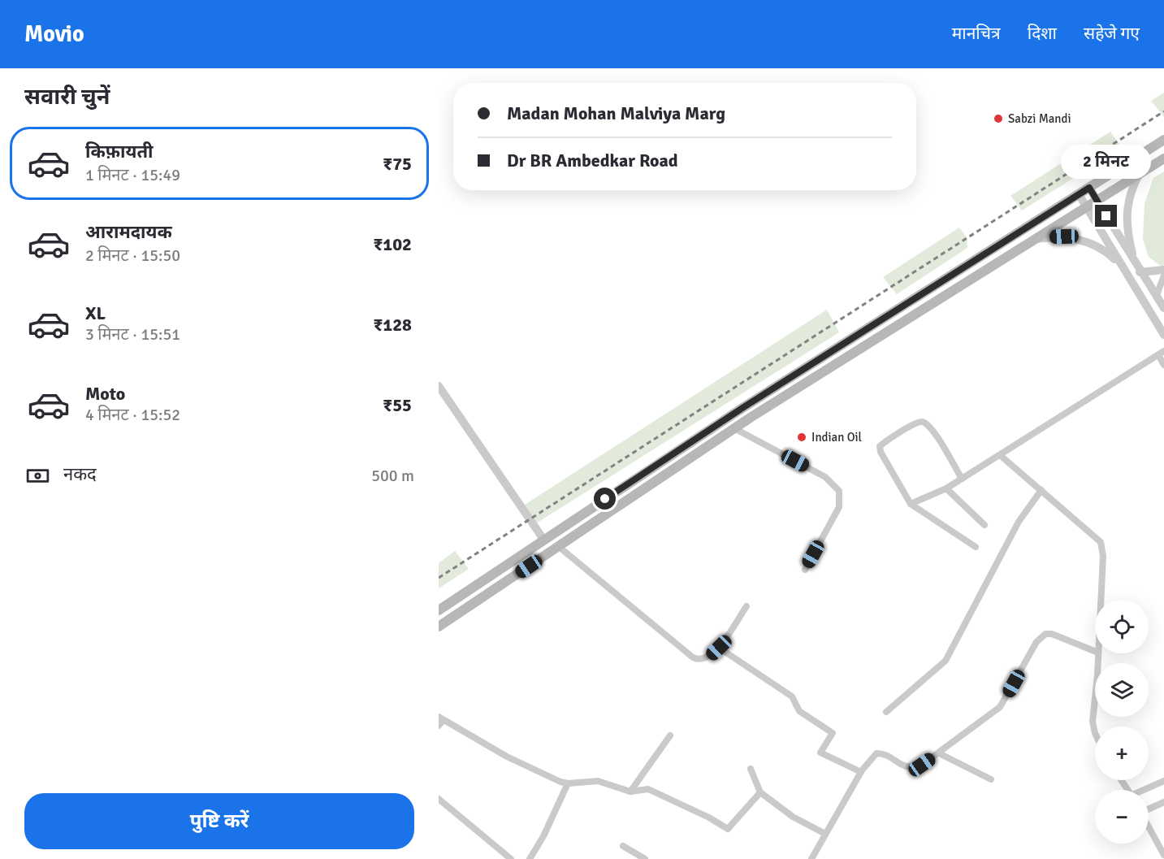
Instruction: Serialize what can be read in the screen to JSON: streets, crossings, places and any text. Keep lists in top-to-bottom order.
{
  "places": ["Sabzi Mandi", "Indian Oil"],
  "page": {
    "header": "Movio",
    "nav": ["मानचित्र", "दिशा", "सहेजे गए"],
    "heading": "सवारी चुनें",
    "banner": ["Madan Mohan Malviya Marg", "Dr BR Ambedkar Road"],
    "list": [
      {
        "name": "किफ़ायती",
        "note": "1 मिनट · 15:49",
        "value": "₹75"
      },
      {
        "name": "आरामदायक",
        "note": "2 मिनट · 15:50",
        "value": "₹102"
      },
      {
        "name": "XL",
        "note": "3 मिनट · 15:51",
        "value": "₹128"
      },
      {
        "name": "Moto",
        "note": "4 मिनट · 15:52",
        "value": "₹55"
      }
    ],
    "bubble": "2 मिनट",
    "pay": ["नकद", "500 m"],
    "map_buttons": ["+", "−"],
    "buttons": "पुष्टि करें"
  }
}
